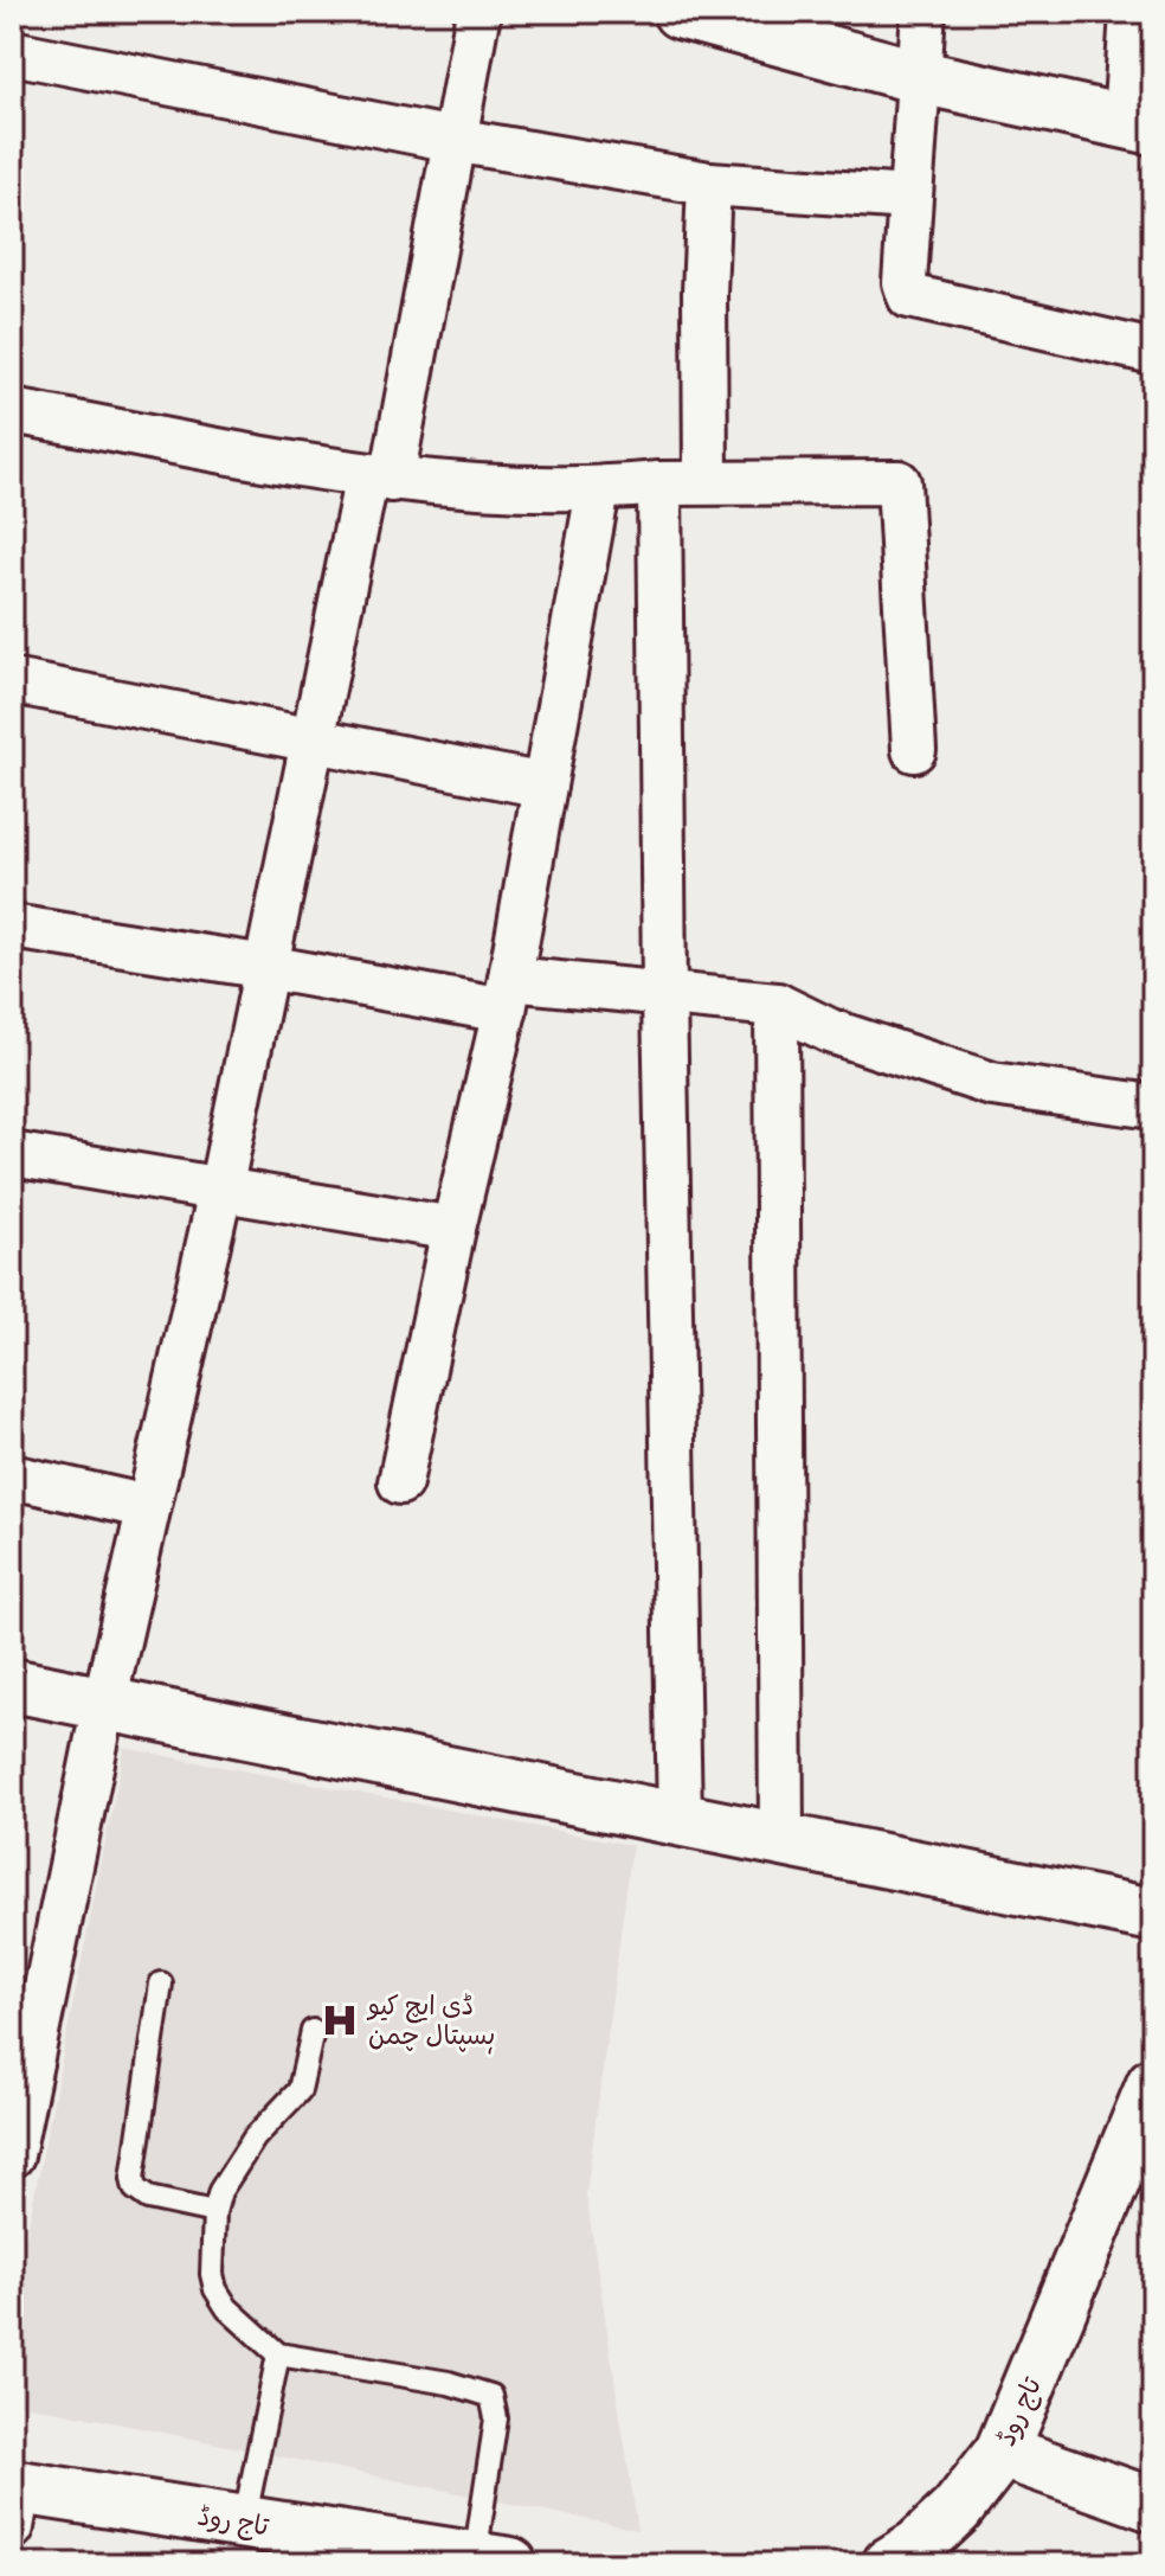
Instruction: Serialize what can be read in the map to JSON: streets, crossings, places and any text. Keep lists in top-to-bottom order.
{
  "streets": {
    "street": ["تاج روڈ"]
  },
  "places": {
    "hospital": ["ڈی ایچ کیو ہسپتال چمن"]
  }
}
